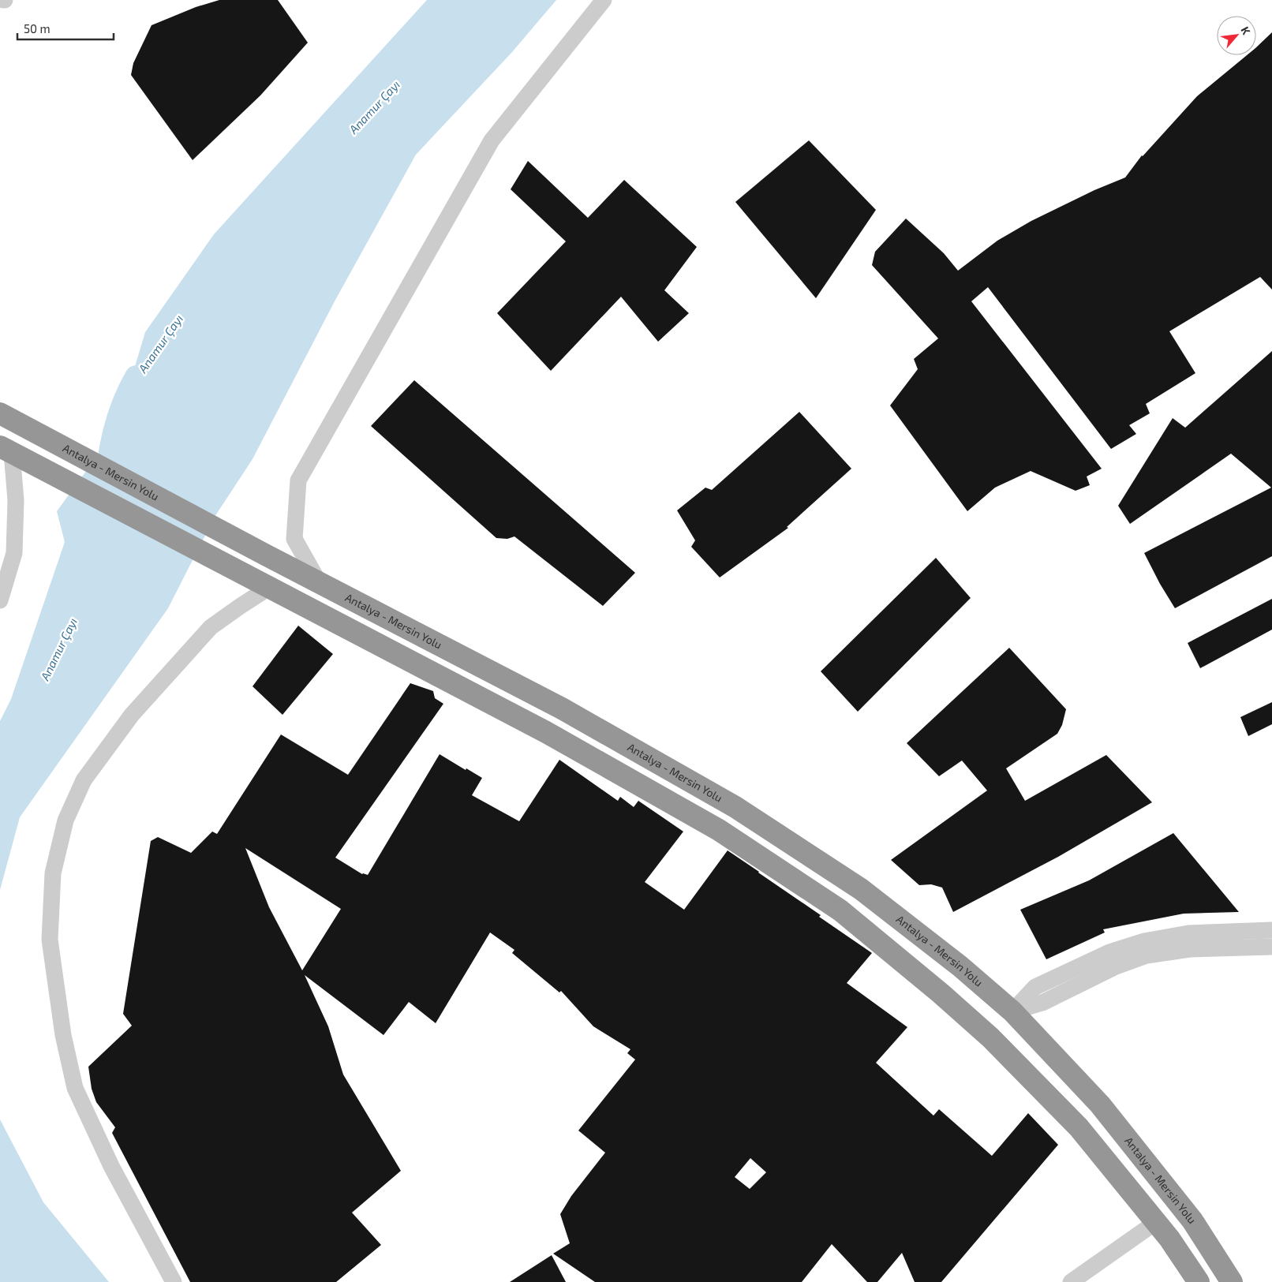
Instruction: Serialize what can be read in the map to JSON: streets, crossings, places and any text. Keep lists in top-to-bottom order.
{
  "streets": {
    "highway": ["Antalya - Mersin Yolu"]
  },
  "water": ["Anamur Çayı"],
  "scale_bar": "50 m",
  "north": "top right"
}
